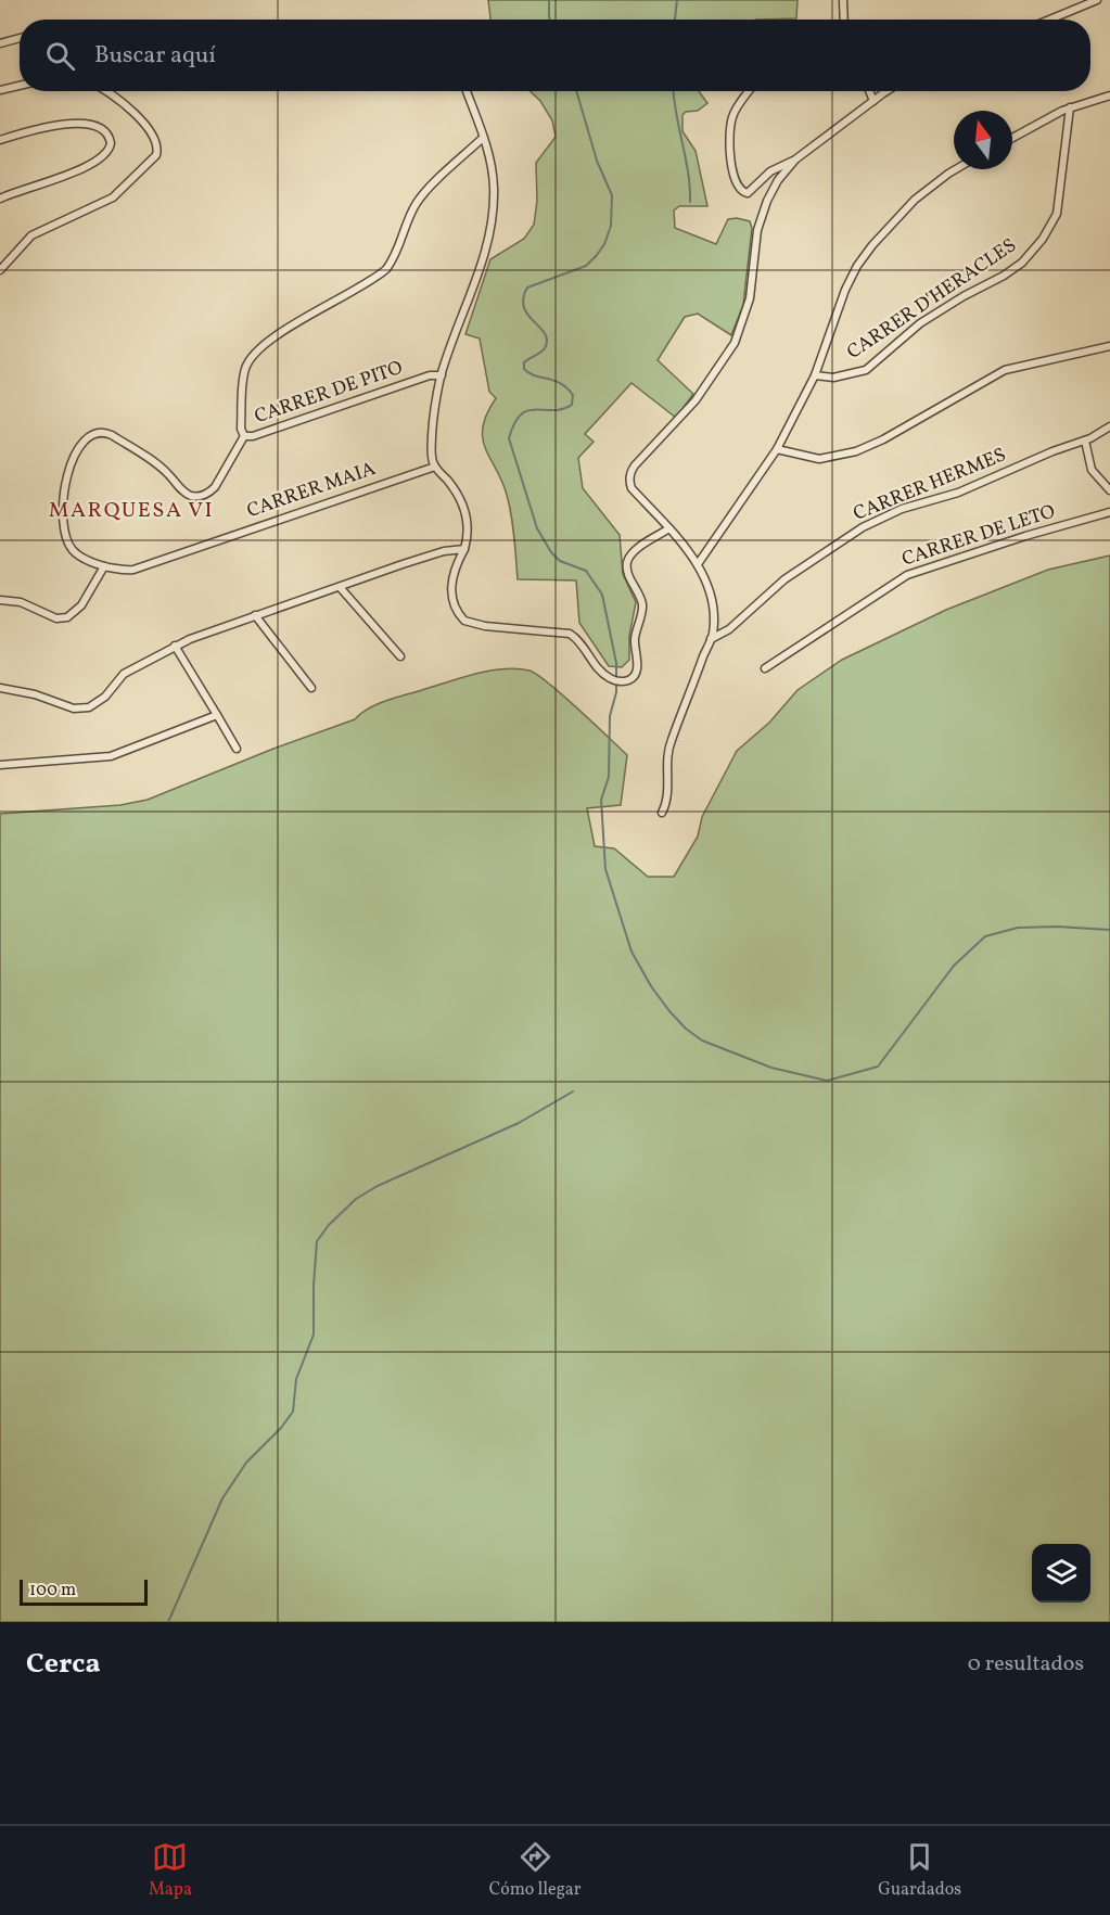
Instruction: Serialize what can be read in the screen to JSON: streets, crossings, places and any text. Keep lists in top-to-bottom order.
{
  "streets": {
    "street": [
      "CARRER D'HERACLES",
      "CARRER DE PITO",
      "CARRER HERMES",
      "CARRER MAIA",
      "CARRER DE LETO"
    ]
  },
  "crossings": [
    ["CARRER DE PITO", "CARRER MAIA"]
  ],
  "districts": ["MARQUESA VI"],
  "scale_bar": "100 m",
  "north": "top",
  "page": {
    "search": "Buscar aquí",
    "scale": "100 m",
    "heading": ["Cerca", "0 resultados"],
    "nav": ["Mapa", "Cómo llegar", "Guardados"]
  }
}
